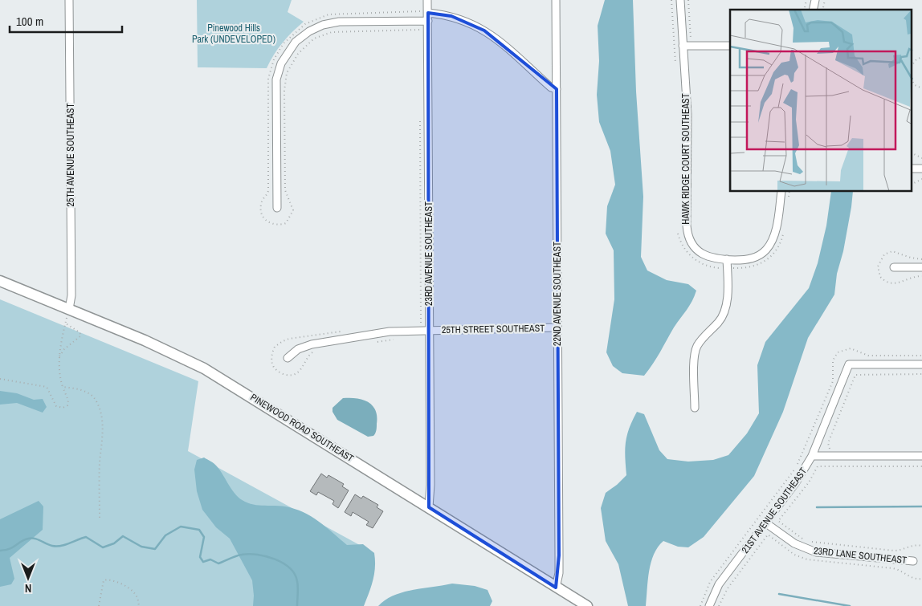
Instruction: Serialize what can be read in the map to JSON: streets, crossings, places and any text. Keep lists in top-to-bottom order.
{
  "streets": {
    "street": [
      "25TH AVENUE SOUTHEAST",
      "HAWK RIDGE COURT SOUTHEAST",
      "23RD AVENUE SOUTHEAST",
      "22ND AVENUE SOUTHEAST",
      "25TH STREET SOUTHEAST",
      "PINEWOOD ROAD SOUTHEAST",
      "21ST AVENUE SOUTHEAST",
      "23RD LANE SOUTHEAST"
    ]
  },
  "crossings": [
    ["25TH AVENUE SOUTHEAST", "PINEWOOD ROAD SOUTHEAST"],
    ["23RD AVENUE SOUTHEAST", "25TH STREET SOUTHEAST"],
    ["23RD AVENUE SOUTHEAST", "PINEWOOD ROAD SOUTHEAST"],
    ["22ND AVENUE SOUTHEAST", "25TH STREET SOUTHEAST"],
    ["22ND AVENUE SOUTHEAST", "PINEWOOD ROAD SOUTHEAST"],
    ["21ST AVENUE SOUTHEAST", "23RD LANE SOUTHEAST"]
  ],
  "parks": ["Pinewood Hills Park (UNDEVELOPED)"],
  "scale_bar": "100 m",
  "north": "bottom"
}
